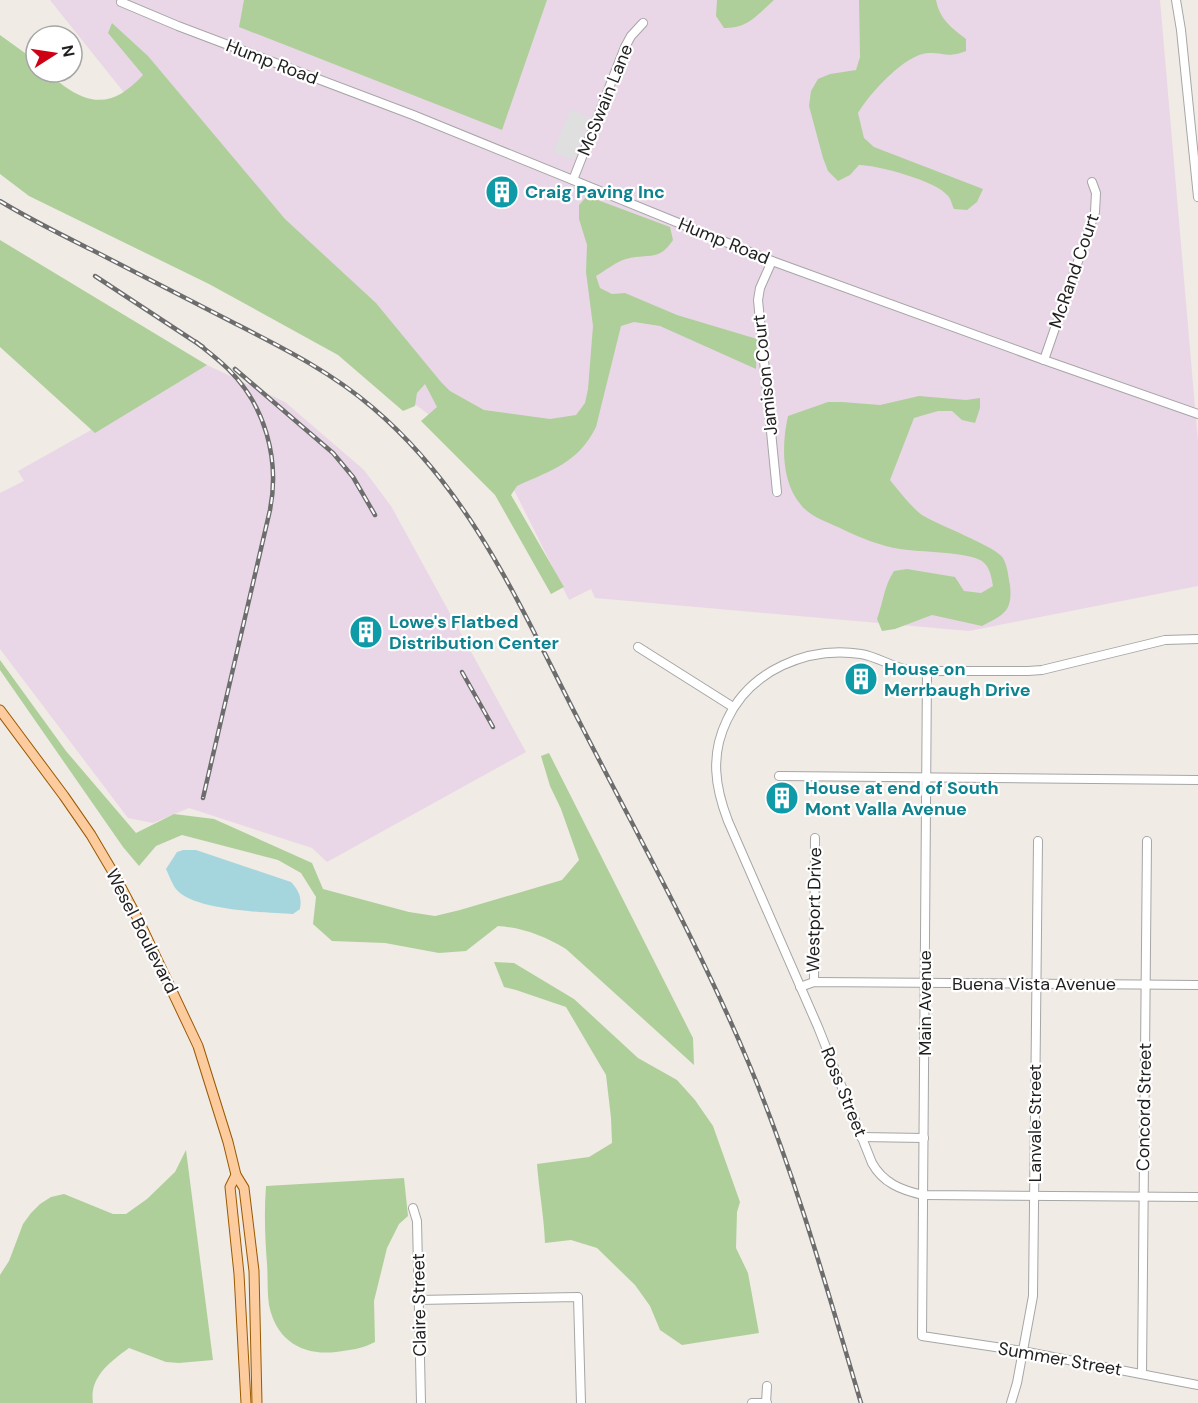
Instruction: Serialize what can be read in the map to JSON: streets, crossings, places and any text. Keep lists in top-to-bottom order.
{
  "streets": {
    "main road": ["Wesel Boulevard"],
    "street": [
      "Hump Road",
      "McSwain Lane",
      "McRand Court",
      "Jamison Court",
      "Westport Drive",
      "Buena Vista Avenue",
      "Main Avenue",
      "Ross Street",
      "Concord Street",
      "Lanvale Street",
      "Claire Street",
      "Summer Street"
    ]
  },
  "crossings": [
    ["Hump Road", "McSwain Lane"],
    ["Hump Road", "McRand Court"],
    ["Hump Road", "Jamison Court"],
    ["Westport Drive", "Buena Vista Avenue"],
    ["Buena Vista Avenue", "Main Avenue"],
    ["Buena Vista Avenue", "Ross Street"],
    ["Buena Vista Avenue", "Concord Street"],
    ["Buena Vista Avenue", "Lanvale Street"],
    ["Main Avenue", "Ross Street"],
    ["Main Avenue", "Summer Street"],
    ["Ross Street", "Concord Street"],
    ["Ross Street", "Lanvale Street"],
    ["Concord Street", "Summer Street"],
    ["Lanvale Street", "Summer Street"]
  ],
  "places": {
    "building": [
      "Craig Paving Inc",
      "Lowe's Flatbed Distribution Center",
      "House on Merrbaugh Drive",
      "House at end of South Mont Valla Avenue"
    ]
  },
  "north": "right"
}
